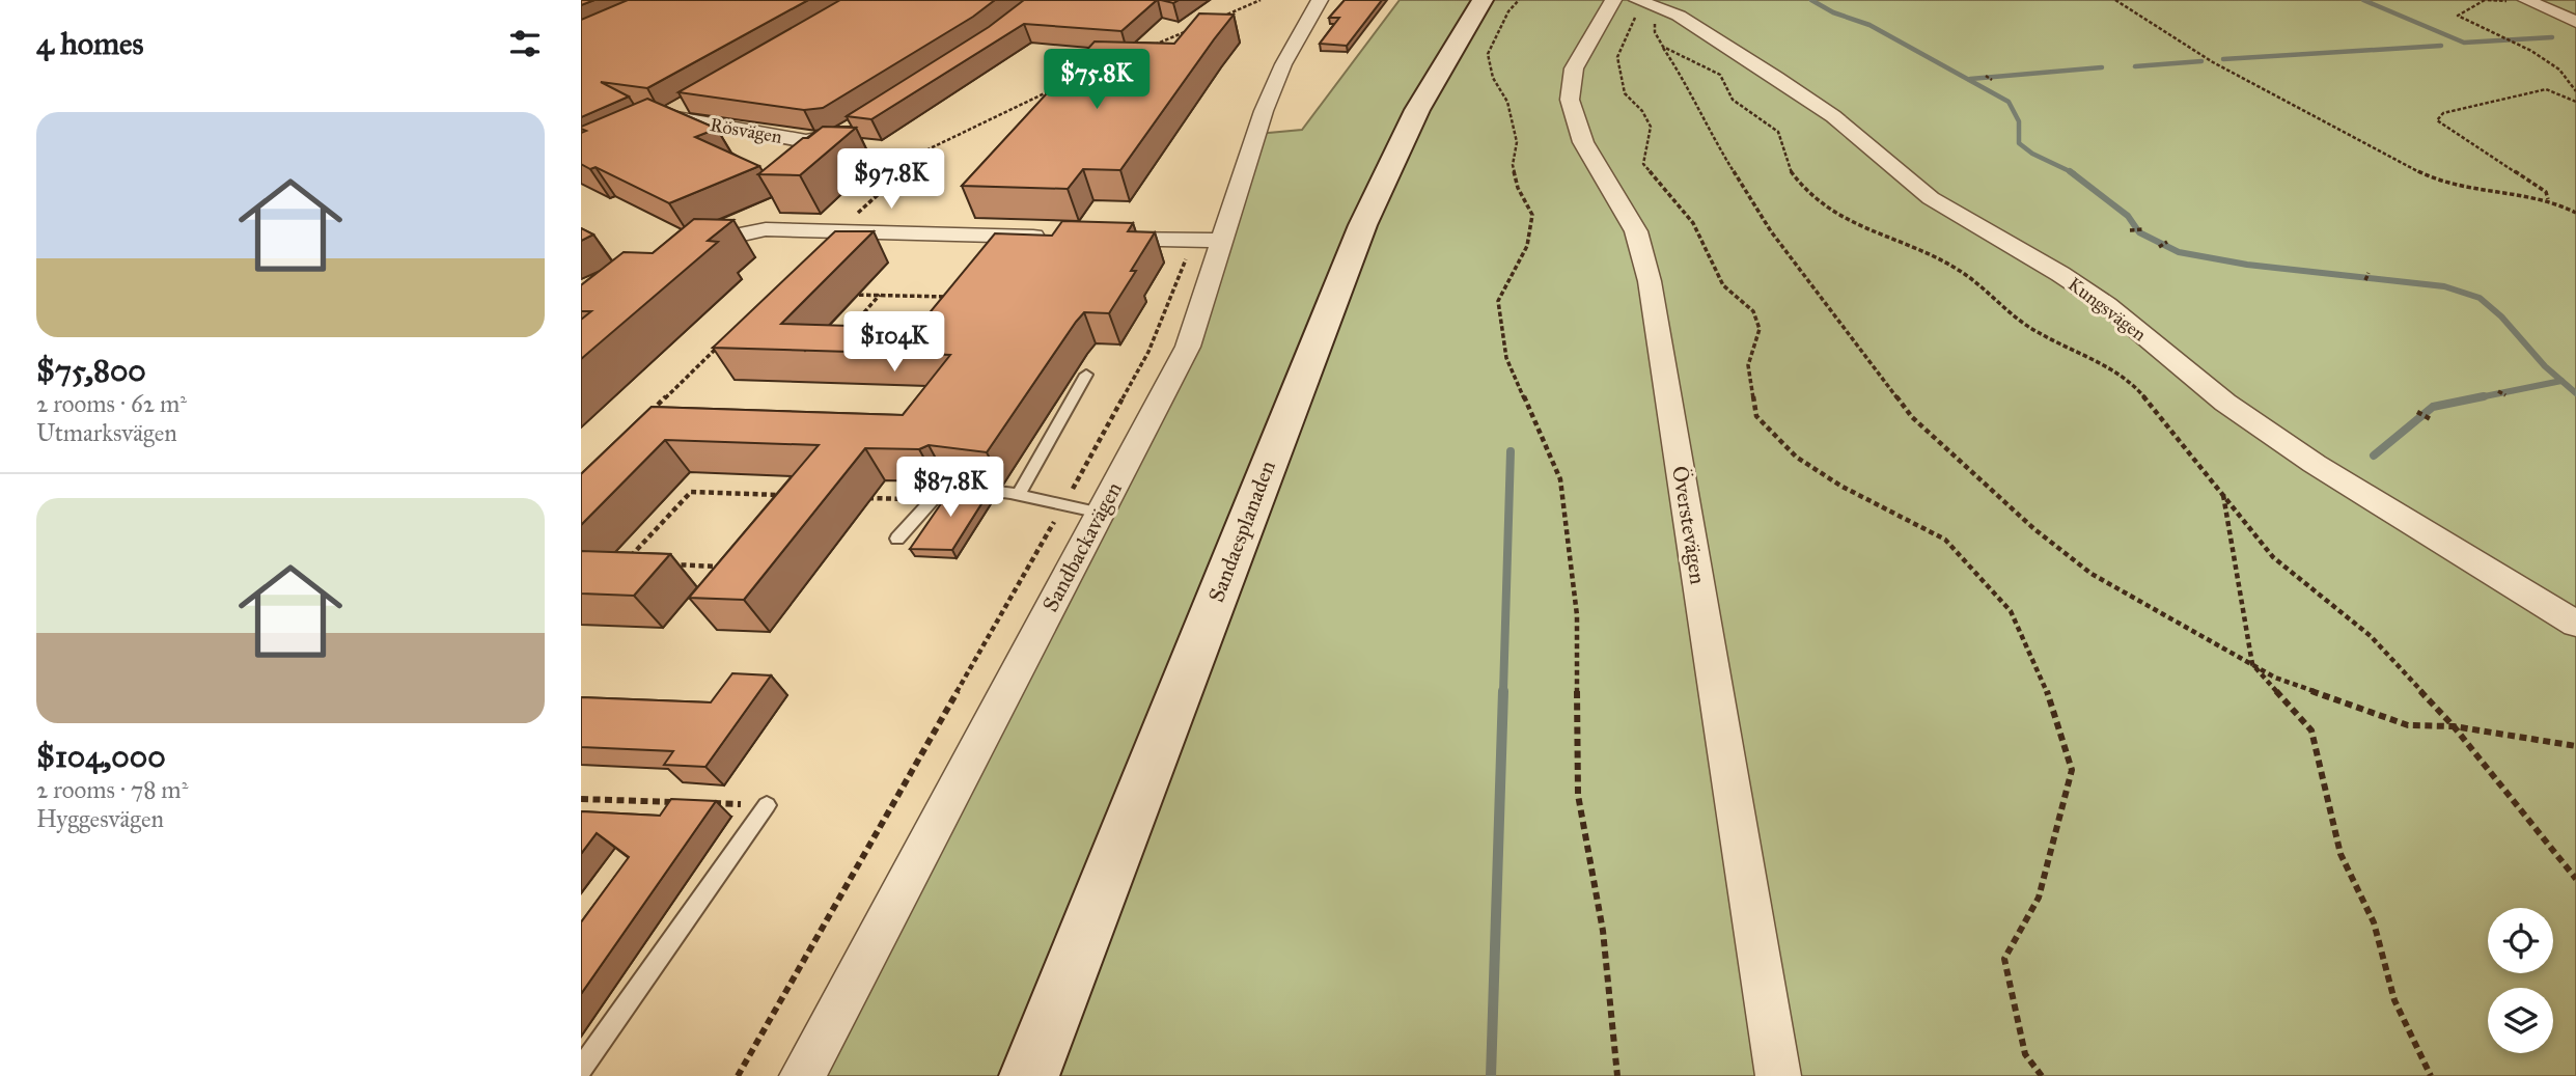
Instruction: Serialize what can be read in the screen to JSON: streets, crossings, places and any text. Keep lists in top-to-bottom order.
{
  "streets": {
    "main road": ["Sandaesplanaden"],
    "street": [
      "Rösvägen",
      "Kungsvägen",
      "Överstevägen",
      "Sandbackavägen"
    ]
  },
  "crossings": [
    ["Kungsvägen", "Överstevägen"]
  ],
  "page": {
    "heading": "4 homes",
    "price": [
      "$75.8K",
      "$97.8K",
      "$104K",
      "$87.8K"
    ],
    "list": [
      {
        "name": "$75,800",
        "note": "2 rooms · 62 m² · Utmarksvägen"
      },
      {
        "name": "$104,000",
        "note": "2 rooms · 78 m² · Hyggesvägen"
      }
    ]
  }
}
